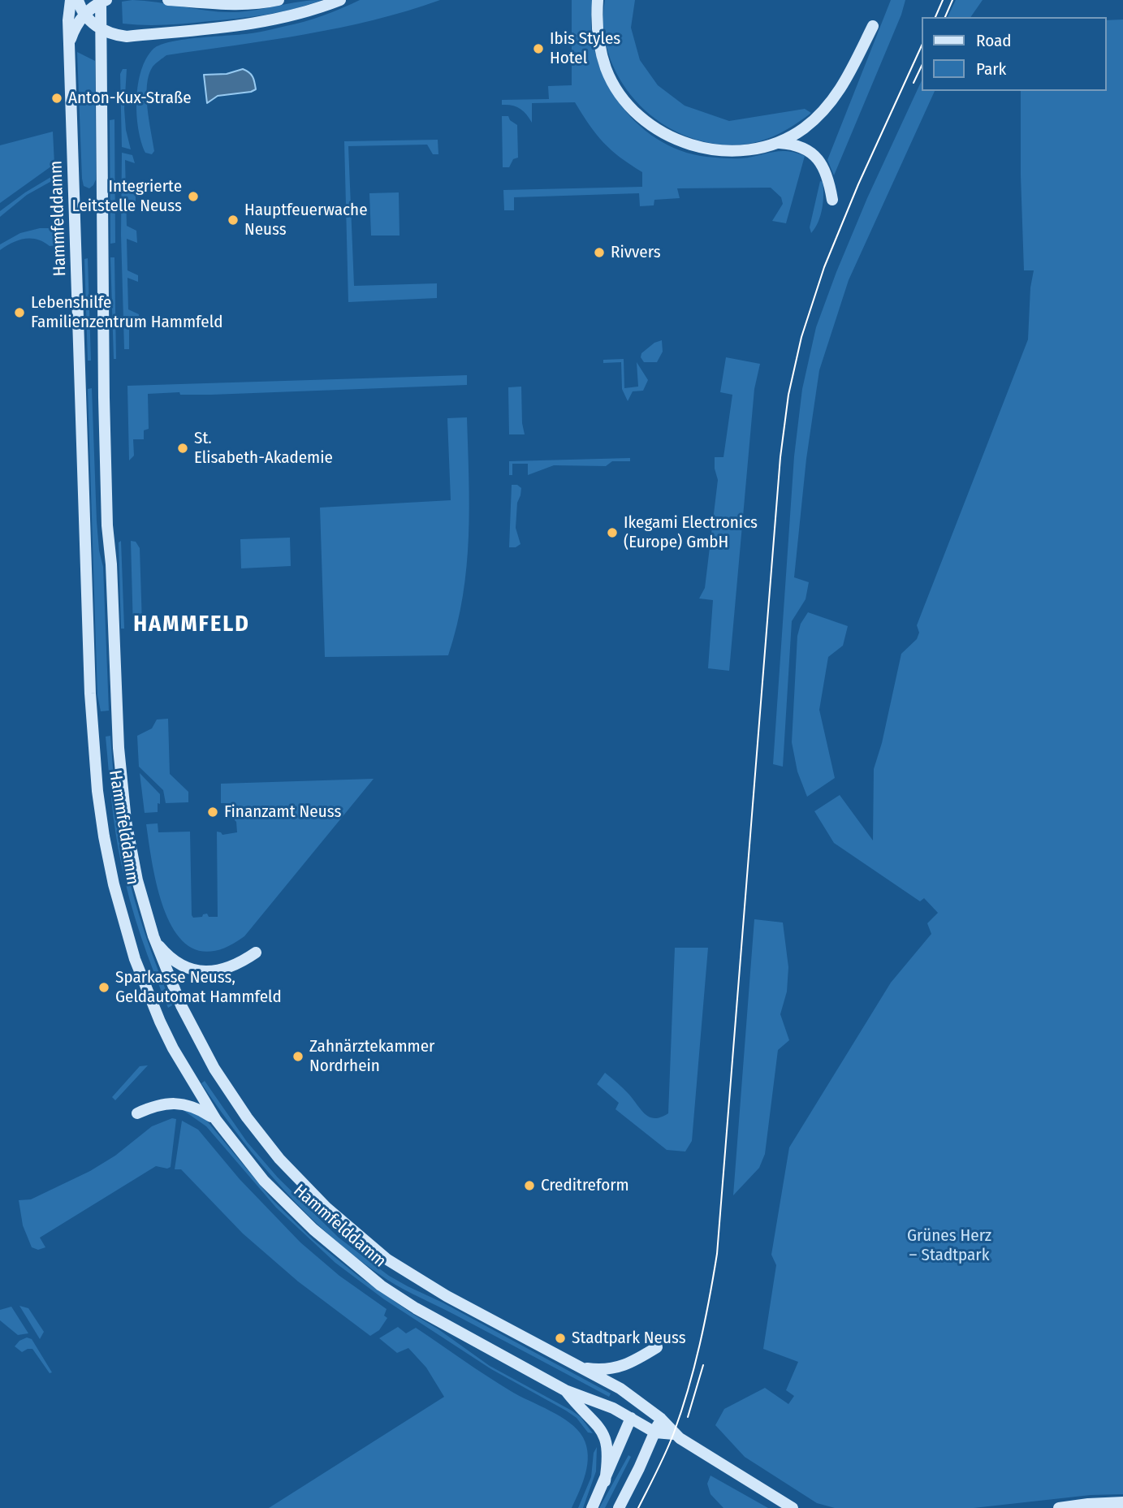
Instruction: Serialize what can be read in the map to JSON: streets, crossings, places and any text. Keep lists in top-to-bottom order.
{
  "streets": {
    "main road": ["Hammfelddamm"]
  },
  "districts": ["HAMMFELD"],
  "parks": ["Grünes Herz – Stadtpark"],
  "places": [
    "Ibis Styles Hotel",
    "Anton-Kux-Straße",
    "Integrierte Leitstelle Neuss",
    "Hauptfeuerwache Neuss",
    "Rivvers",
    "Lebenshilfe Familienzentrum Hammfeld",
    "St. Elisabeth-Akademie",
    "Ikegami Electronics (Europe) GmbH",
    "Finanzamt Neuss",
    "Sparkasse Neuss, Geldautomat Hammfeld",
    "Zahnärztekammer Nordrhein",
    "Creditreform",
    "Stadtpark Neuss"
  ],
  "legend": ["Road", "Park"]
}
